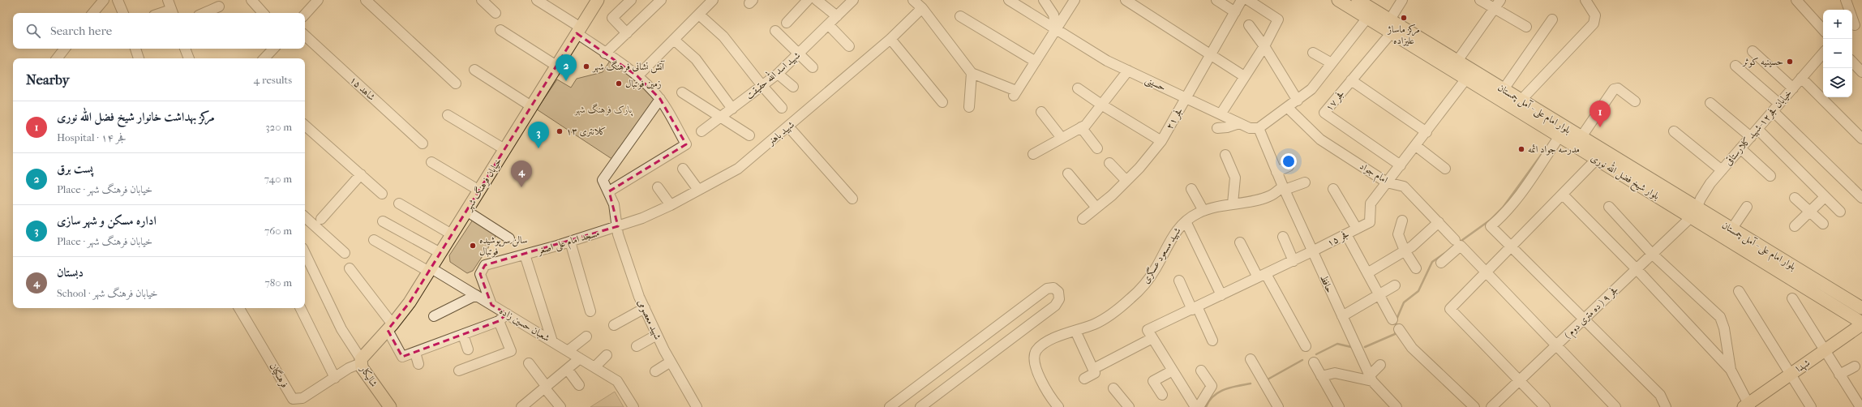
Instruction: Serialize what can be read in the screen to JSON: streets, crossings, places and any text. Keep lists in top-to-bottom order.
{
  "streets": {
    "main road": [
      "بلوار امام علی - آمل چمستان",
      "بلوار شیخ فضل الله نوری",
      "خیابان فرهنگ شهر",
      "شهدا",
      "شالیکار"
    ],
    "street": [
      "شهید اسد الله حقیقت",
      "حسینی",
      "شاهد ۱۵",
      "فجر ۱۷",
      "فجر ۲۱",
      "خيابان فجر۱۲-شهيد كلارستاقی",
      "شهید باهنر",
      "امام جواد",
      "فجر ۱۵",
      "مسجد امام علی اصغر",
      "شهید مسعود عسگری",
      "حافظ",
      "فجر ۹ ( ده متری دوم )",
      "شهید معصومی",
      "شعبان حسین زاده",
      "فرهنگیان"
    ]
  },
  "crossings": [
    ["حسینی", "فجر ۲۱"],
    ["حسینی", "حافظ"],
    ["فجر ۱۷", "بلوار شیخ فضل الله نوری"],
    ["فجر ۱۷", "فجر ۱۵"],
    ["بلوار امام علی - آمل چمستان", "خيابان فجر۱۲-شهيد كلارستاقی"],
    ["بلوار امام علی - آمل چمستان", "بلوار شیخ فضل الله نوری"],
    ["بلوار امام علی - آمل چمستان", "فجر ۹ ( ده متری دوم )"],
    ["خيابان فجر۱۲-شهيد كلارستاقی", "بلوار شیخ فضل الله نوری"],
    ["خيابان فجر۱۲-شهيد كلارستاقی", "فجر ۹ ( ده متری دوم )"],
    ["شهید باهنر", "مسجد امام علی اصغر"],
    ["شهید باهنر", "شهید معصومی"],
    ["امام جواد", "فجر ۱۵"],
    ["امام جواد", "فجر ۹ ( ده متری دوم )"],
    ["بلوار شیخ فضل الله نوری", "فجر ۱۵"],
    ["بلوار شیخ فضل الله نوری", "فجر ۹ ( ده متری دوم )"],
    ["بلوار شیخ فضل الله نوری", "شهدا"],
    ["خیابان فرهنگ شهر", "شعبان حسین زاده"],
    ["خیابان فرهنگ شهر", "فرهنگیان"],
    ["خیابان فرهنگ شهر", "شالیکار"],
    ["فجر ۱۵", "حافظ"],
    ["مسجد امام علی اصغر", "شهید معصومی"],
    ["مسجد امام علی اصغر", "شعبان حسین زاده"],
    ["شهید مسعود عسگری", "حافظ"],
    ["فرهنگیان", "شالیکار"]
  ],
  "parks": ["پارک فرهنگ شهر"],
  "places": [
    "مرکز ماساژ علیزاده",
    "حسینیه کوثر",
    "آتش نشانی فرهنگ شهر",
    "زمین فوتبال",
    "کلانتری ۱۳",
    "مدرسه جواد ائمه",
    "سالن سرپوشیده فوتبال"
  ],
  "page": {
    "map_buttons": ["+", "−"],
    "search": "Search here",
    "pins": [
      "2",
      "1",
      "3",
      "4"
    ],
    "heading": ["Nearby", "4 results"],
    "list": [
      {
        "mark": "1",
        "name": "مرکز بهداشت خانوار شیخ فضل الله نوری",
        "note": "Hospital · فجر ۱۴",
        "value": "320 m"
      },
      {
        "mark": "2",
        "name": "پست برق",
        "note": "Place · خیابان فرهنگ شهر",
        "value": "740 m"
      },
      {
        "mark": "3",
        "name": "اداره مسکن و شهر سازی",
        "note": "Place · خیابان فرهنگ شهر",
        "value": "760 m"
      },
      {
        "mark": "4",
        "name": "دبستان",
        "note": "School · خیابان فرهنگ شهر",
        "value": "780 m"
      }
    ]
  }
}
